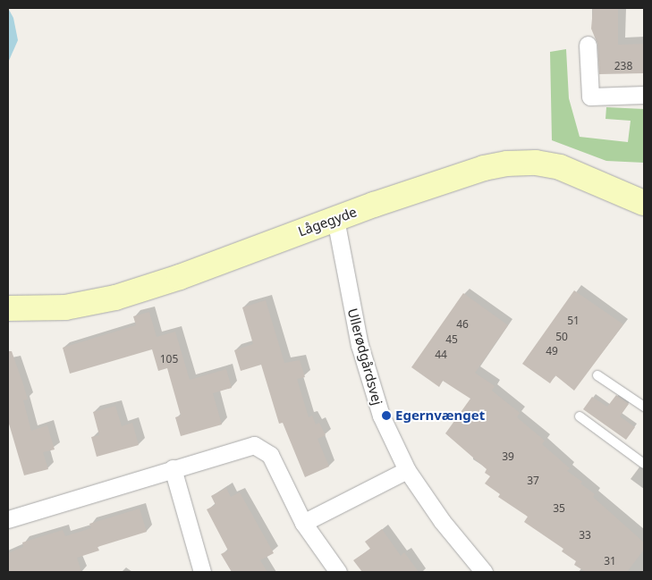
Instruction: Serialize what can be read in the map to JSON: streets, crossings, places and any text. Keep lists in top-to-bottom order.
{
  "streets": {
    "street": ["Lågegyde", "Ullerødgårdsvej"]
  },
  "crossings": [
    ["Lågegyde", "Ullerødgårdsvej"]
  ],
  "places": ["Egernvænget"],
  "house_numbers": [
    "238",
    "51",
    "46",
    "50",
    "45",
    "49",
    "44",
    "105",
    "39",
    "37",
    "35",
    "33",
    "31"
  ]
}
